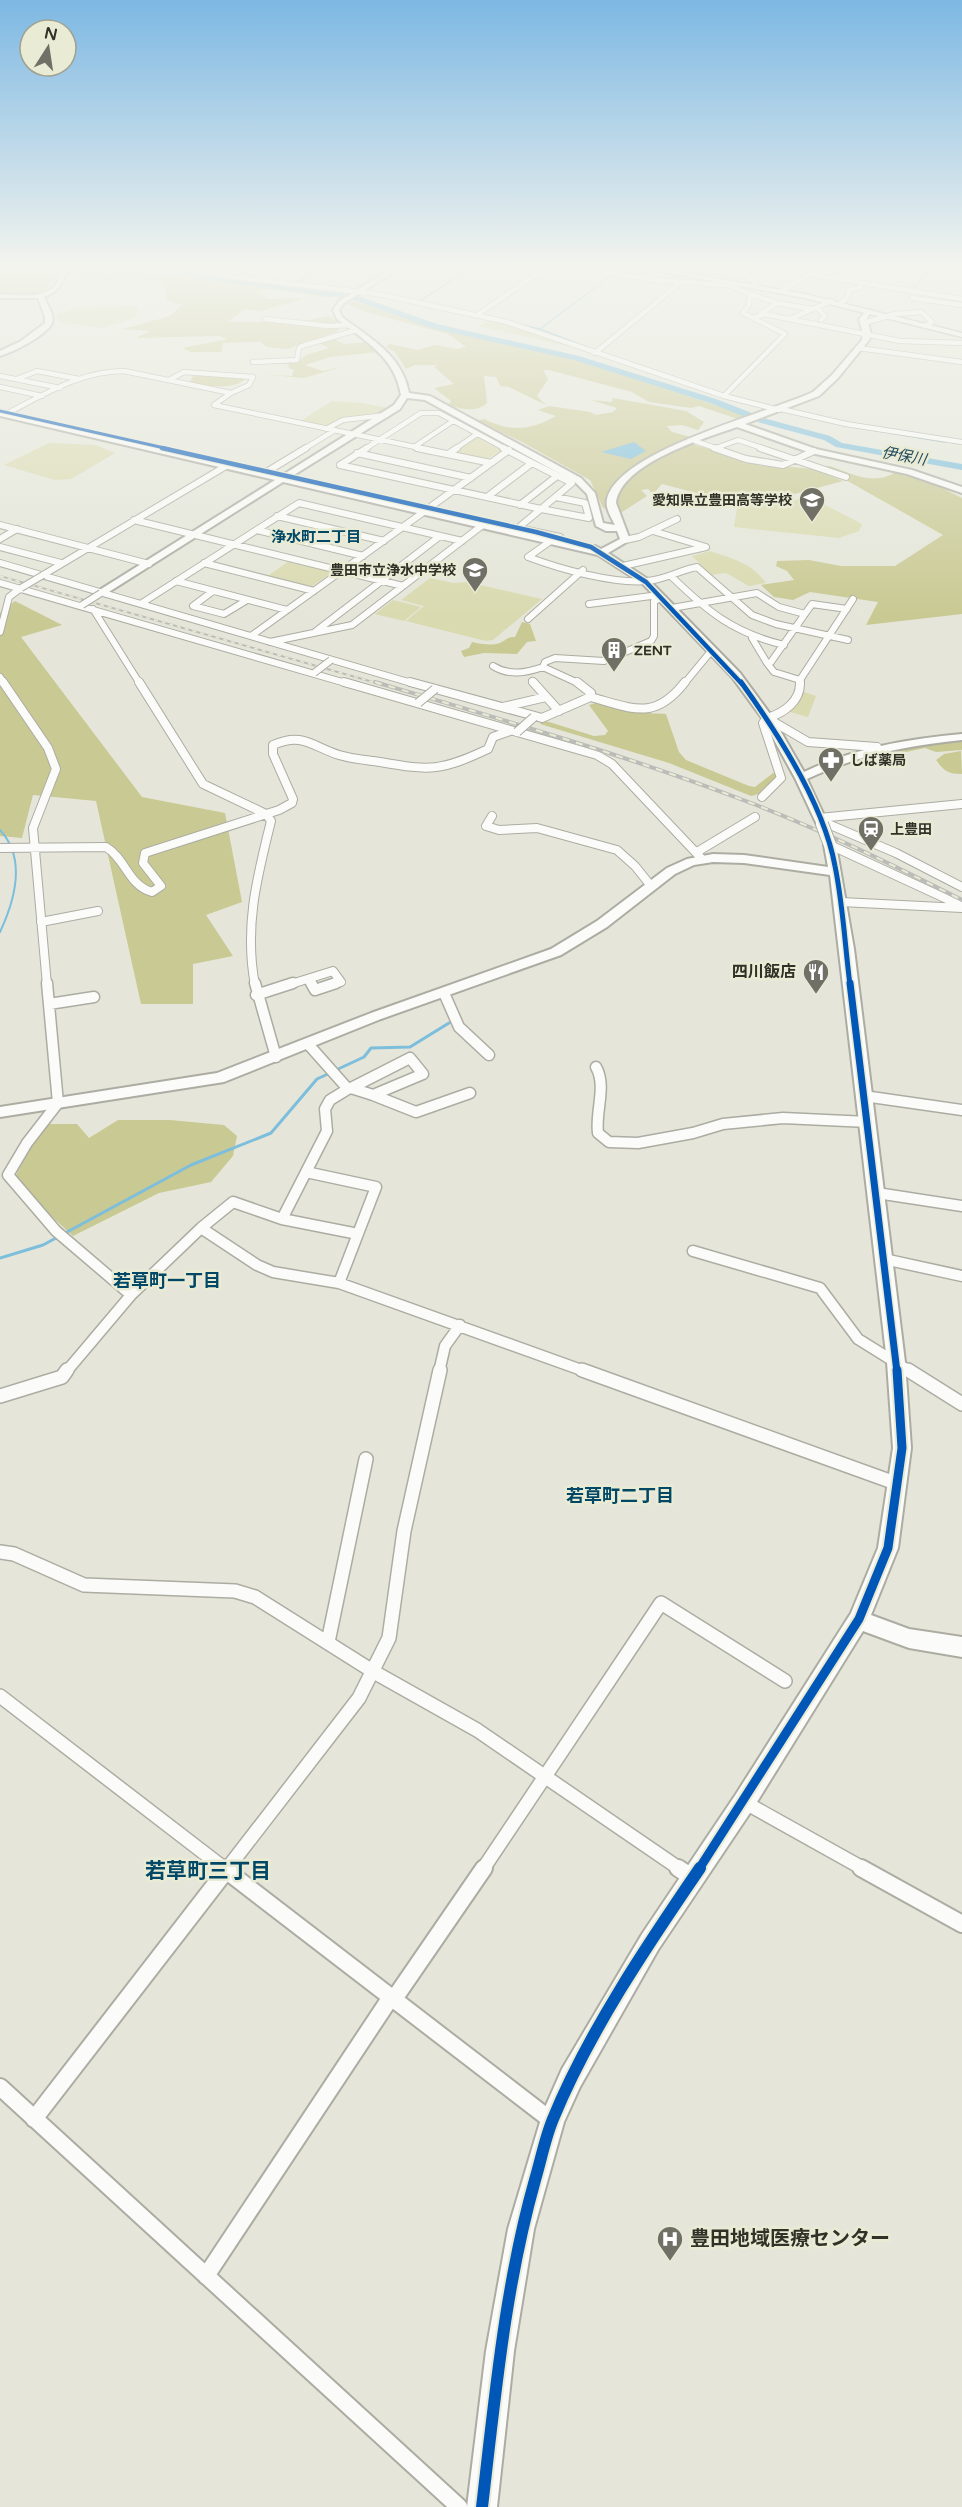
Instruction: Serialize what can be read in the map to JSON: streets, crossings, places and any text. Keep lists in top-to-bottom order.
{
  "districts": [
    "浄水町二丁目",
    "若草町一丁目",
    "若草町二丁目",
    "若草町三丁目"
  ],
  "water": ["伊保川"],
  "places": {
    "school or university": ["愛知県立豊田高等学校", "豊田市立浄水中学校"],
    "building": ["ZENT"],
    "pharmacy": ["しば薬局"],
    "station": ["上豊田"],
    "restaurant": ["四川飯店"],
    "hospital": ["豊田地域医療センター"]
  },
  "north": "top"
}
